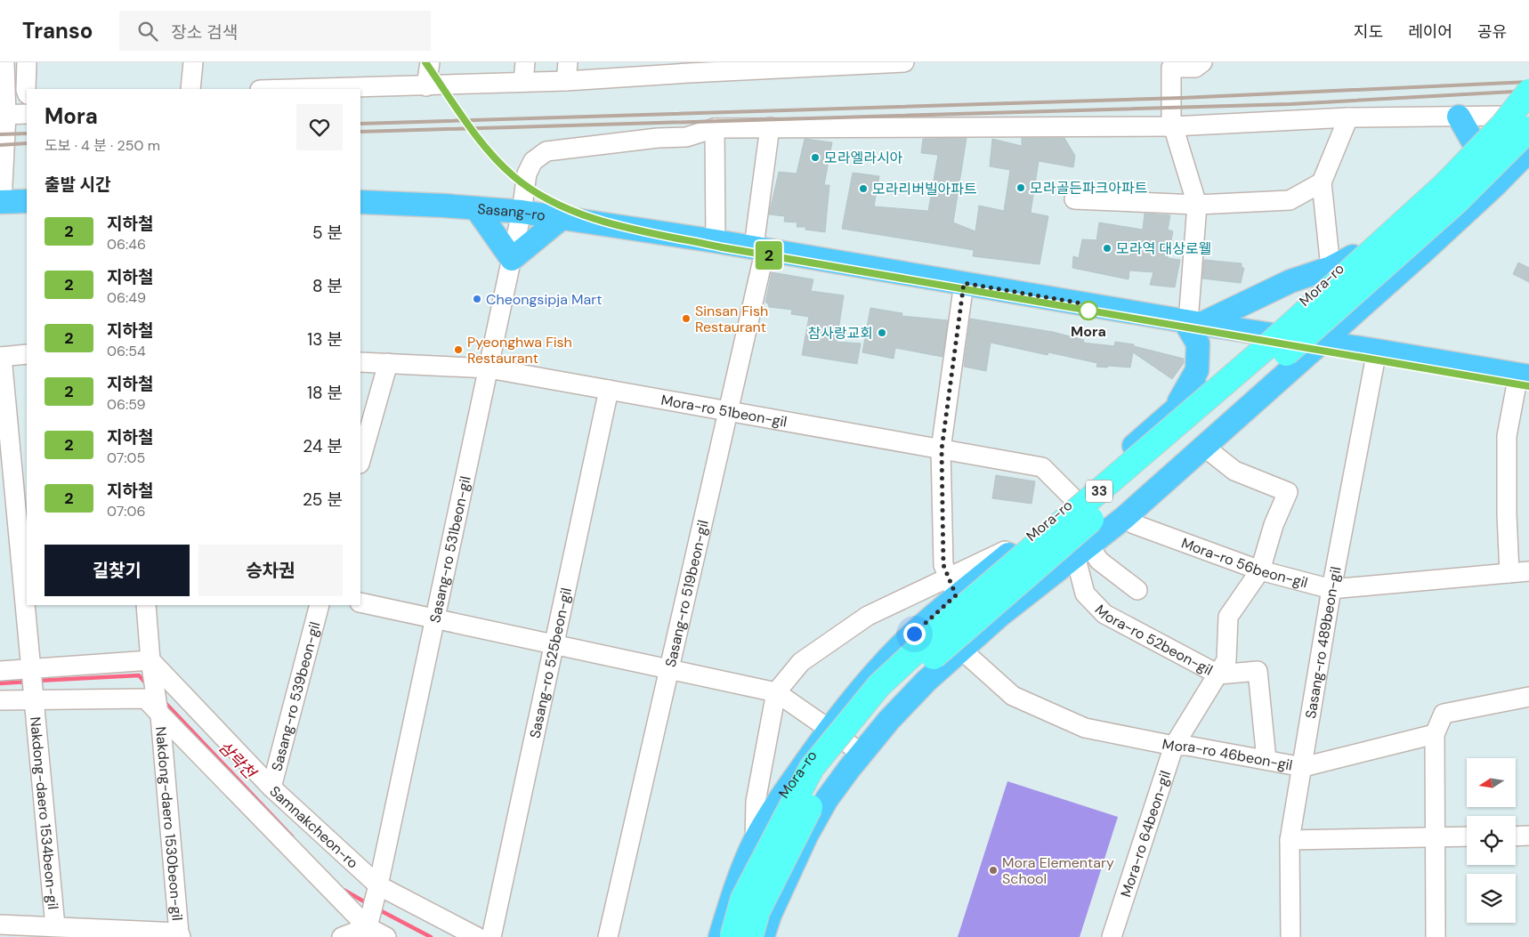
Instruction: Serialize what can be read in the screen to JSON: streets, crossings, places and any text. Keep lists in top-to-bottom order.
{
  "streets": {
    "highway": ["Mora-ro", "33"],
    "main road": ["Sasang-ro"],
    "street": [
      "Mora-ro 51beon-gil",
      "Sasang-ro 531beon-gil",
      "Mora-ro 56beon-gil",
      "Sasang-ro 519beon-gil",
      "Mora-ro 52beon-gil",
      "Sasang-ro 489beon-gil",
      "Sasang-ro 525beon-gil",
      "Sasang-ro 539beon-gil",
      "Mora-ro 46beon-gil",
      "Nakdong-daero 1534beon-gil",
      "Nakdong-daero 1530beon-gil",
      "Samnakcheon-ro",
      "Mora-ro 64beon-gil"
    ]
  },
  "crossings": [
    ["Sasang-ro", "Mora-ro"],
    ["Sasang-ro", "Sasang-ro 531beon-gil"],
    ["Sasang-ro", "Sasang-ro 519beon-gil"],
    ["Sasang-ro", "Sasang-ro 489beon-gil"],
    ["Mora-ro", "Mora-ro 51beon-gil"],
    ["Mora-ro", "Sasang-ro 531beon-gil"],
    ["Mora-ro 51beon-gil", "Sasang-ro 531beon-gil"],
    ["Mora-ro 51beon-gil", "Sasang-ro 519beon-gil"],
    ["Mora-ro 51beon-gil", "Sasang-ro 525beon-gil"],
    ["Sasang-ro 531beon-gil", "Samnakcheon-ro"],
    ["Mora-ro 56beon-gil", "Sasang-ro 489beon-gil"],
    ["Mora-ro 56beon-gil", "Mora-ro 64beon-gil"],
    ["Mora-ro 52beon-gil", "Mora-ro 46beon-gil"],
    ["Mora-ro 52beon-gil", "Mora-ro 64beon-gil"],
    ["Sasang-ro 489beon-gil", "Mora-ro 46beon-gil"],
    ["Sasang-ro 539beon-gil", "Samnakcheon-ro"],
    ["Mora-ro 46beon-gil", "Mora-ro 64beon-gil"],
    ["Nakdong-daero 1534beon-gil", "Nakdong-daero 1530beon-gil"],
    ["Nakdong-daero 1534beon-gil", "Samnakcheon-ro"],
    ["Nakdong-daero 1530beon-gil", "Samnakcheon-ro"]
  ],
  "water": ["삼락천"],
  "places": [
    "모라엘라시아",
    "모라골든파크아파트",
    "모라리버빌아파트",
    "모라역 대상로웰",
    "Cheongsipja Mart",
    "Mora",
    "Sinsan Fish Restaurant",
    "참사랑교회",
    "Pyeonghwa Fish Restaurant",
    "Mora Elementary School"
  ],
  "lines": ["metro line 2"],
  "north": "left",
  "page": {
    "header": "Transo",
    "search": "장소 검색",
    "nav": ["지도", "레이어", "공유"],
    "on_map": "2",
    "heading": [
      ["Mora", "도보 · 4 분 · 250 m"],
      "출발 시간"
    ],
    "list": [
      {
        "mark": "2",
        "name": "지하철",
        "note": "06:46",
        "value": "5 분"
      },
      {
        "mark": "2",
        "name": "지하철",
        "note": "06:49",
        "value": "8 분"
      },
      {
        "mark": "2",
        "name": "지하철",
        "note": "06:54",
        "value": "13 분"
      },
      {
        "mark": "2",
        "name": "지하철",
        "note": "06:59",
        "value": "18 분"
      },
      {
        "mark": "2",
        "name": "지하철",
        "note": "07:05",
        "value": "24 분"
      },
      {
        "mark": "2",
        "name": "지하철",
        "note": "07:06",
        "value": "25 분"
      }
    ],
    "buttons": ["길찾기", "승차권"]
  }
}
